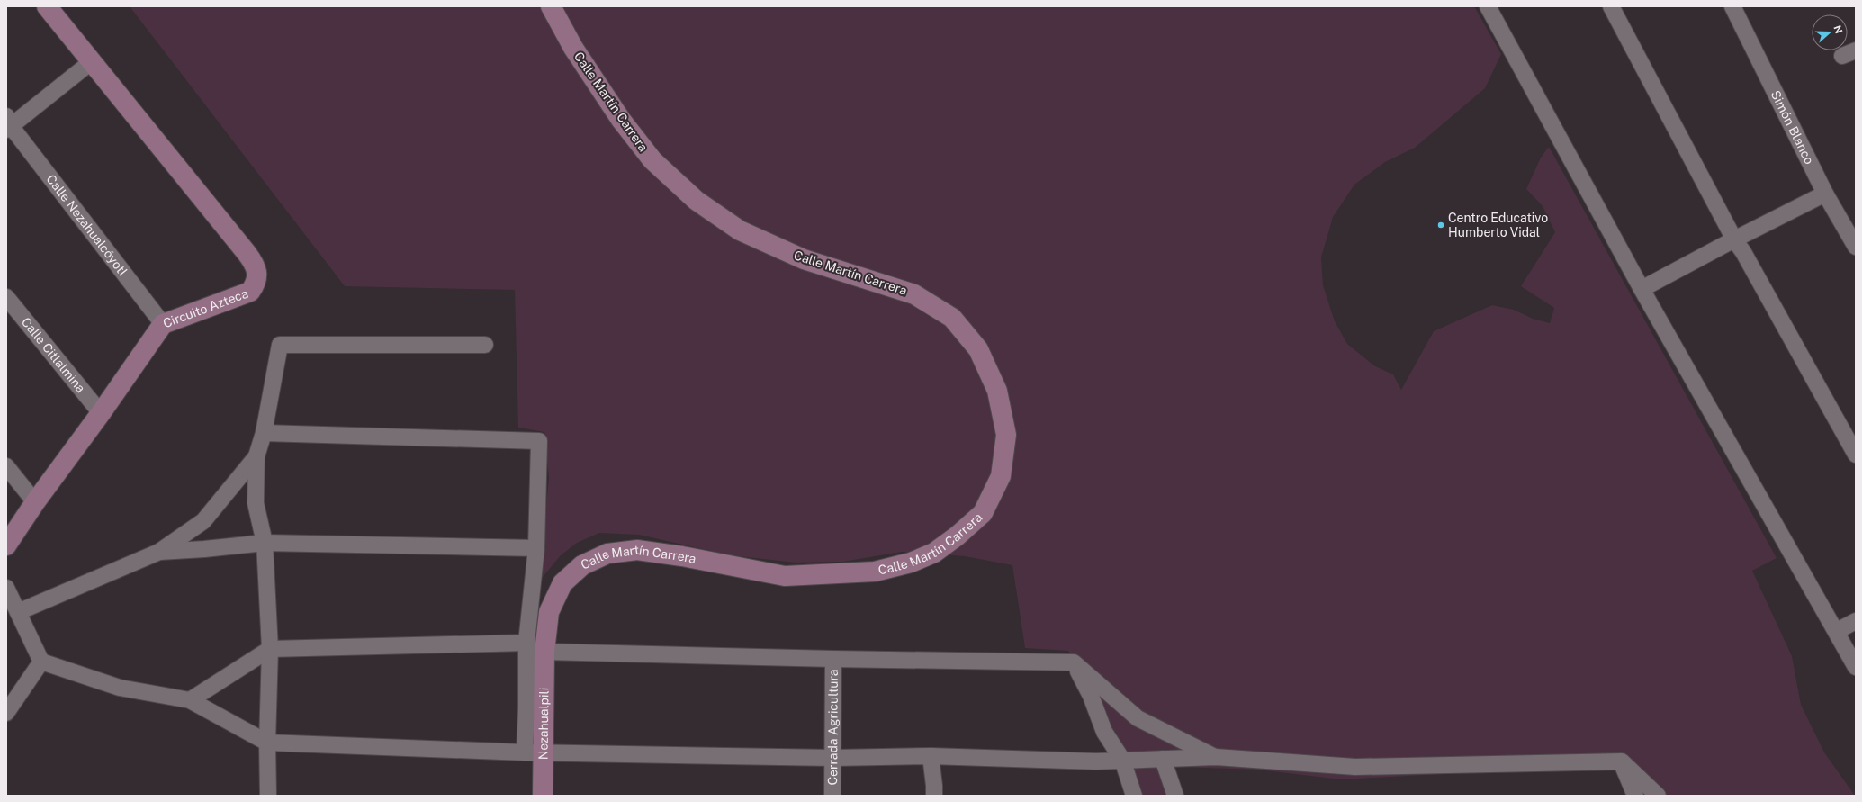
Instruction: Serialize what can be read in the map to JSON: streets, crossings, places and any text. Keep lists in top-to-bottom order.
{
  "streets": {
    "street": [
      "Calle Martín Carrera",
      "Simón Blanco",
      "Calle Nezahualcóyotl",
      "Circuito Azteca",
      "Calle Citlalmina",
      "Nezahualpili",
      "Cerrada Agricultura"
    ]
  },
  "crossings": [
    ["Calle Martín Carrera", "Nezahualpili"],
    ["Calle Nezahualcóyotl", "Circuito Azteca"],
    ["Circuito Azteca", "Calle Citlalmina"]
  ],
  "places": ["Centro Educativo Humberto Vidal"],
  "north": "right"
}
